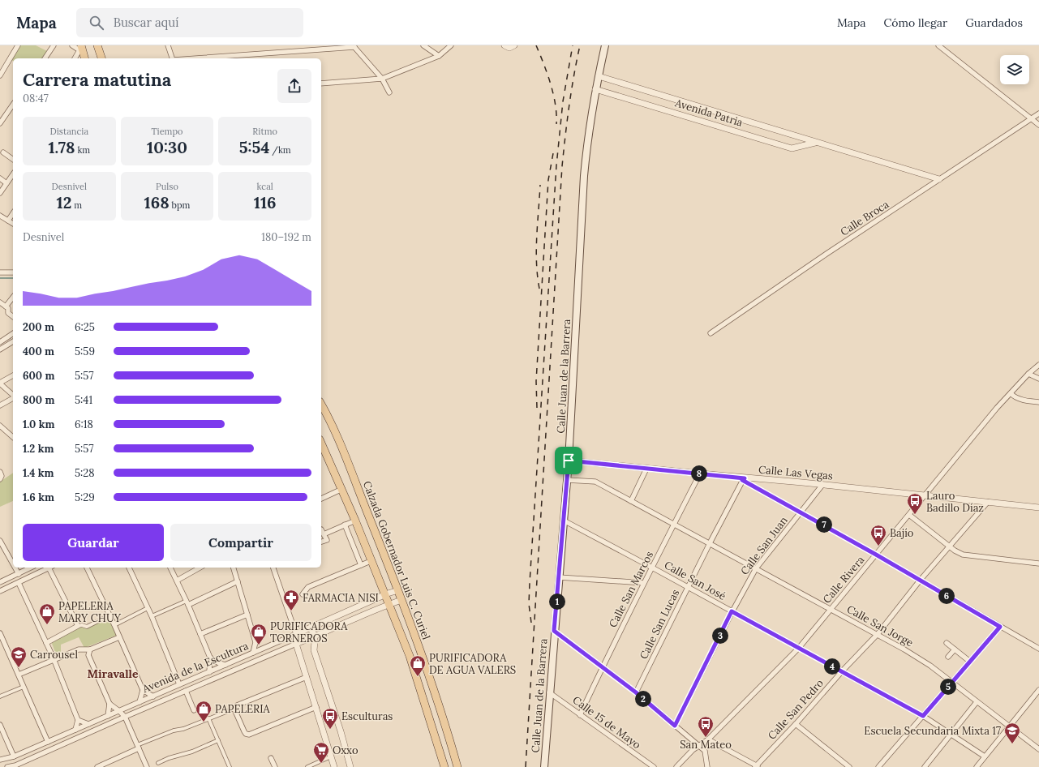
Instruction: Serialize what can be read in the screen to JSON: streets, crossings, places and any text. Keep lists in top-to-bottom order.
{
  "streets": {
    "main road": ["Calle Juan de la Barrera", "Calzada Gobernador Luis C. Curiel"],
    "street": [
      "Avenida Patria",
      "Calle Broca",
      "Calle Las Vegas",
      "Calle San Juan",
      "Calle Rivera",
      "Calle San José",
      "Calle San Marcos",
      "Calle San Lucas",
      "Calle San Jorge",
      "Avenida de la Escultura",
      "Calle San Pedro",
      "Calle 15 de Mayo"
    ]
  },
  "crossings": [
    ["Avenida Patria", "Calle Broca"],
    ["Avenida Patria", "Calle Juan de la Barrera"],
    ["Calle Juan de la Barrera", "Calle Las Vegas"],
    ["Calle Juan de la Barrera", "Calle San José"],
    ["Calle Juan de la Barrera", "Calle San Jorge"],
    ["Calle Juan de la Barrera", "Calle 15 de Mayo"],
    ["Calle Las Vegas", "Calle San Juan"],
    ["Calle Las Vegas", "Calle Rivera"],
    ["Calle Las Vegas", "Calle San Marcos"],
    ["Calle Las Vegas", "Calle San Lucas"],
    ["Calle Las Vegas", "Calle San Pedro"],
    ["Calle San Juan", "Calle San José"],
    ["Calle San Juan", "Calle San Jorge"],
    ["Calzada Gobernador Luis C. Curiel", "Avenida de la Escultura"],
    ["Calle Rivera", "Calle San José"],
    ["Calle Rivera", "Calle San Jorge"],
    ["Calle San José", "Calle San Marcos"],
    ["Calle San José", "Calle San Lucas"],
    ["Calle San José", "Calle San Pedro"],
    ["Calle San Marcos", "Calle San Jorge"],
    ["Calle San Marcos", "Calle 15 de Mayo"],
    ["Calle San Lucas", "Calle San Jorge"],
    ["Calle San Jorge", "Calle San Pedro"]
  ],
  "districts": ["Miravalle"],
  "places": {
    "bus stop": [
      "Lauro Badillo Díaz",
      "Bajío",
      "Esculturas",
      "San Mateo"
    ],
    "pharmacy": ["FARMACIA NISI"],
    "shop": [
      "PAPELERIA MARY CHUY",
      "PURIFICADORA TORNEROS",
      "PURIFICADORA DE AGUA VALERS",
      "PAPELERIA"
    ],
    "school or university": ["Carrousel", "Escuela Secundaria Mixta 17"],
    "supermarket": ["Oxxo"]
  },
  "page": {
    "header": "Mapa",
    "search": "Buscar aquí",
    "nav": ["Mapa", "Cómo llegar", "Guardados"],
    "heading": ["Carrera matutina", "08:47"],
    "stats": [
      ["Distancia", "1.78 km"],
      ["Tiempo", "10:30"],
      ["Ritmo", "5:54 /km"],
      ["Desnivel", "12 m"],
      ["Pulso", "168 bpm"],
      ["kcal", "116"]
    ],
    "chart": ["Desnivel", "180–192 m"],
    "list": [
      {
        "name": "200 m",
        "note": "6:25"
      },
      {
        "name": "400 m",
        "note": "5:59"
      },
      {
        "name": "600 m",
        "note": "5:57"
      },
      {
        "name": "800 m",
        "note": "5:41"
      },
      {
        "name": "1.0 km",
        "note": "6:18"
      },
      {
        "name": "1.2 km",
        "note": "5:57"
      },
      {
        "name": "1.4 km",
        "note": "5:28"
      },
      {
        "name": "1.6 km",
        "note": "5:29"
      }
    ],
    "pins": [
      "8",
      "7",
      "6",
      "1",
      "3",
      "4",
      "5",
      "2"
    ],
    "buttons": ["Guardar", "Compartir"]
  }
}
